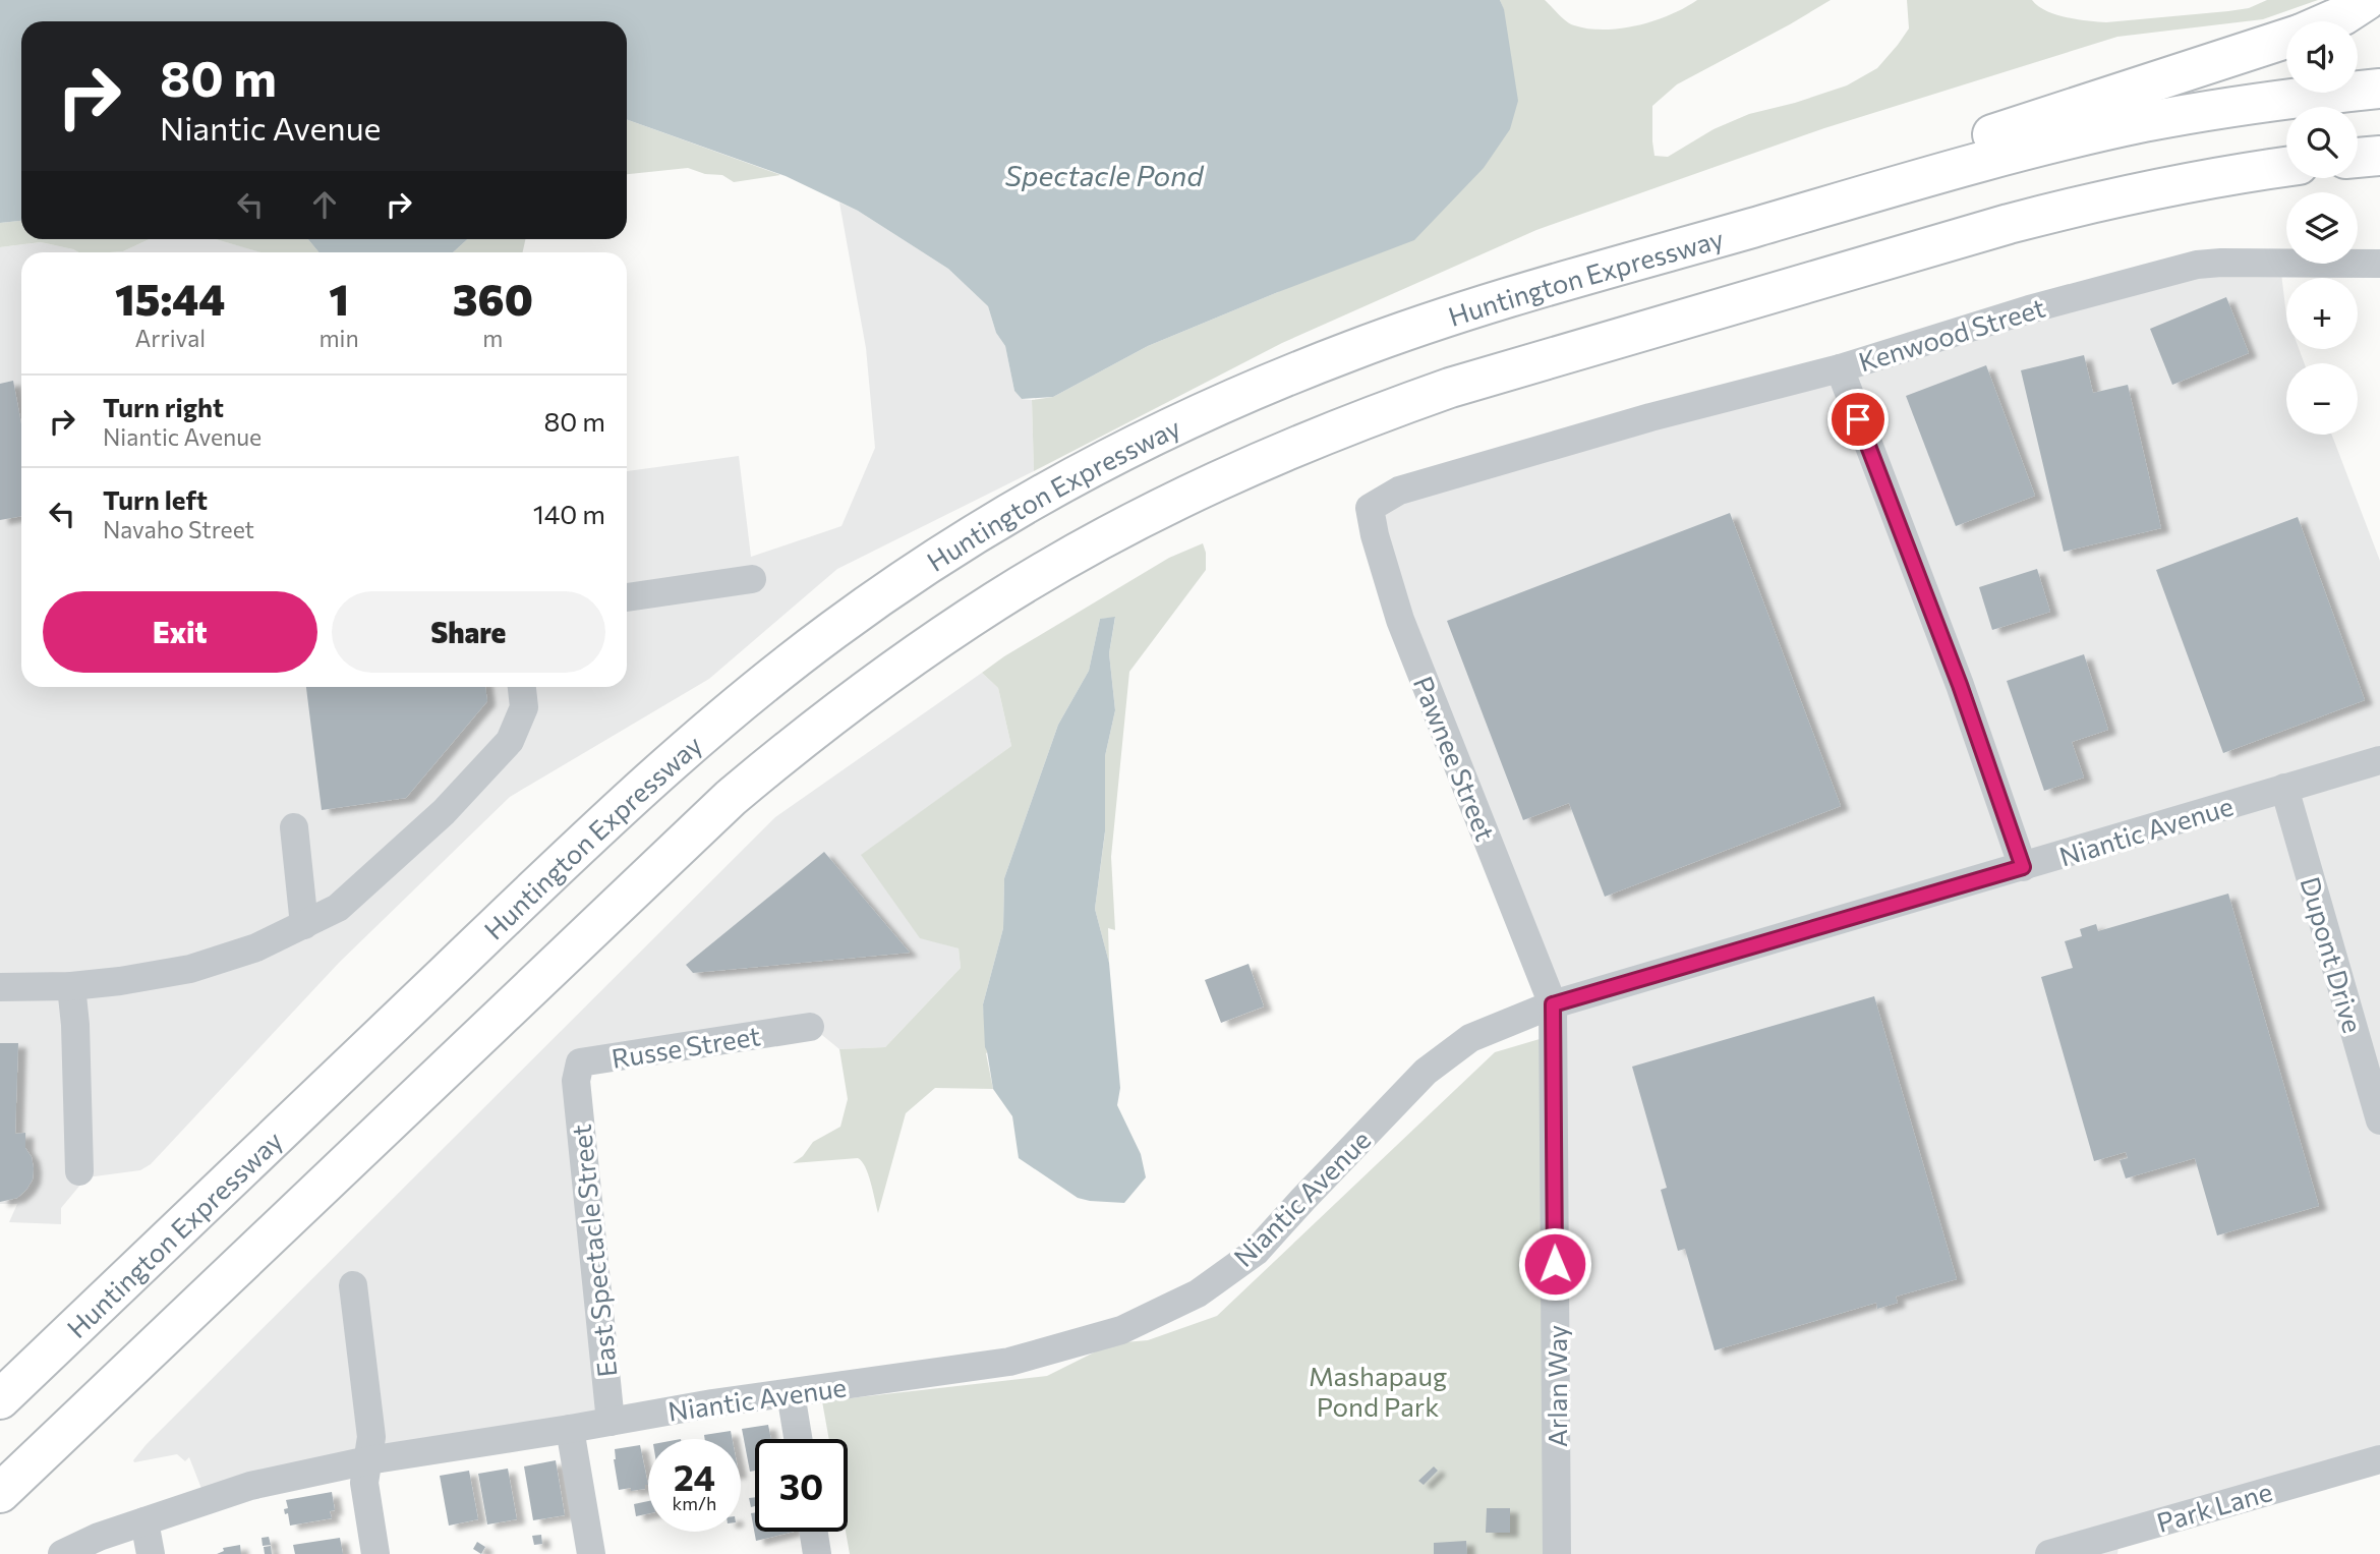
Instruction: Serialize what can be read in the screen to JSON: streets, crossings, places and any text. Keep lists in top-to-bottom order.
{
  "streets": {
    "highway": ["Huntington Expressway"],
    "street": [
      "Kenwood Street",
      "Pawnee Street",
      "Niantic Avenue",
      "Dupont Drive",
      "Russe Street",
      "East Spectacle Street",
      "Arlan Way",
      "Park Lane"
    ]
  },
  "crossings": [
    ["Kenwood Street", "Pawnee Street"],
    ["Pawnee Street", "Niantic Avenue"],
    ["Pawnee Street", "Arlan Way"],
    ["Niantic Avenue", "Dupont Drive"],
    ["Niantic Avenue", "East Spectacle Street"],
    ["Niantic Avenue", "Arlan Way"],
    ["Russe Street", "East Spectacle Street"]
  ],
  "water": ["Spectacle Pond"],
  "parks": ["Mashapaug Pond Park"],
  "page": {
    "map_buttons": ["+", "−"],
    "turn": ["80 m", "Niantic Avenue"],
    "eta": [
      "15:44",
      "Arrival",
      "1",
      "min",
      "360",
      "m"
    ],
    "list": [
      {
        "name": "Turn right",
        "note": "Niantic Avenue",
        "value": "80 m"
      },
      {
        "name": "Turn left",
        "note": "Navaho Street",
        "value": "140 m"
      }
    ],
    "buttons": ["Exit", "Share"],
    "speed": "24 km/h",
    "limit": "30"
  }
}
